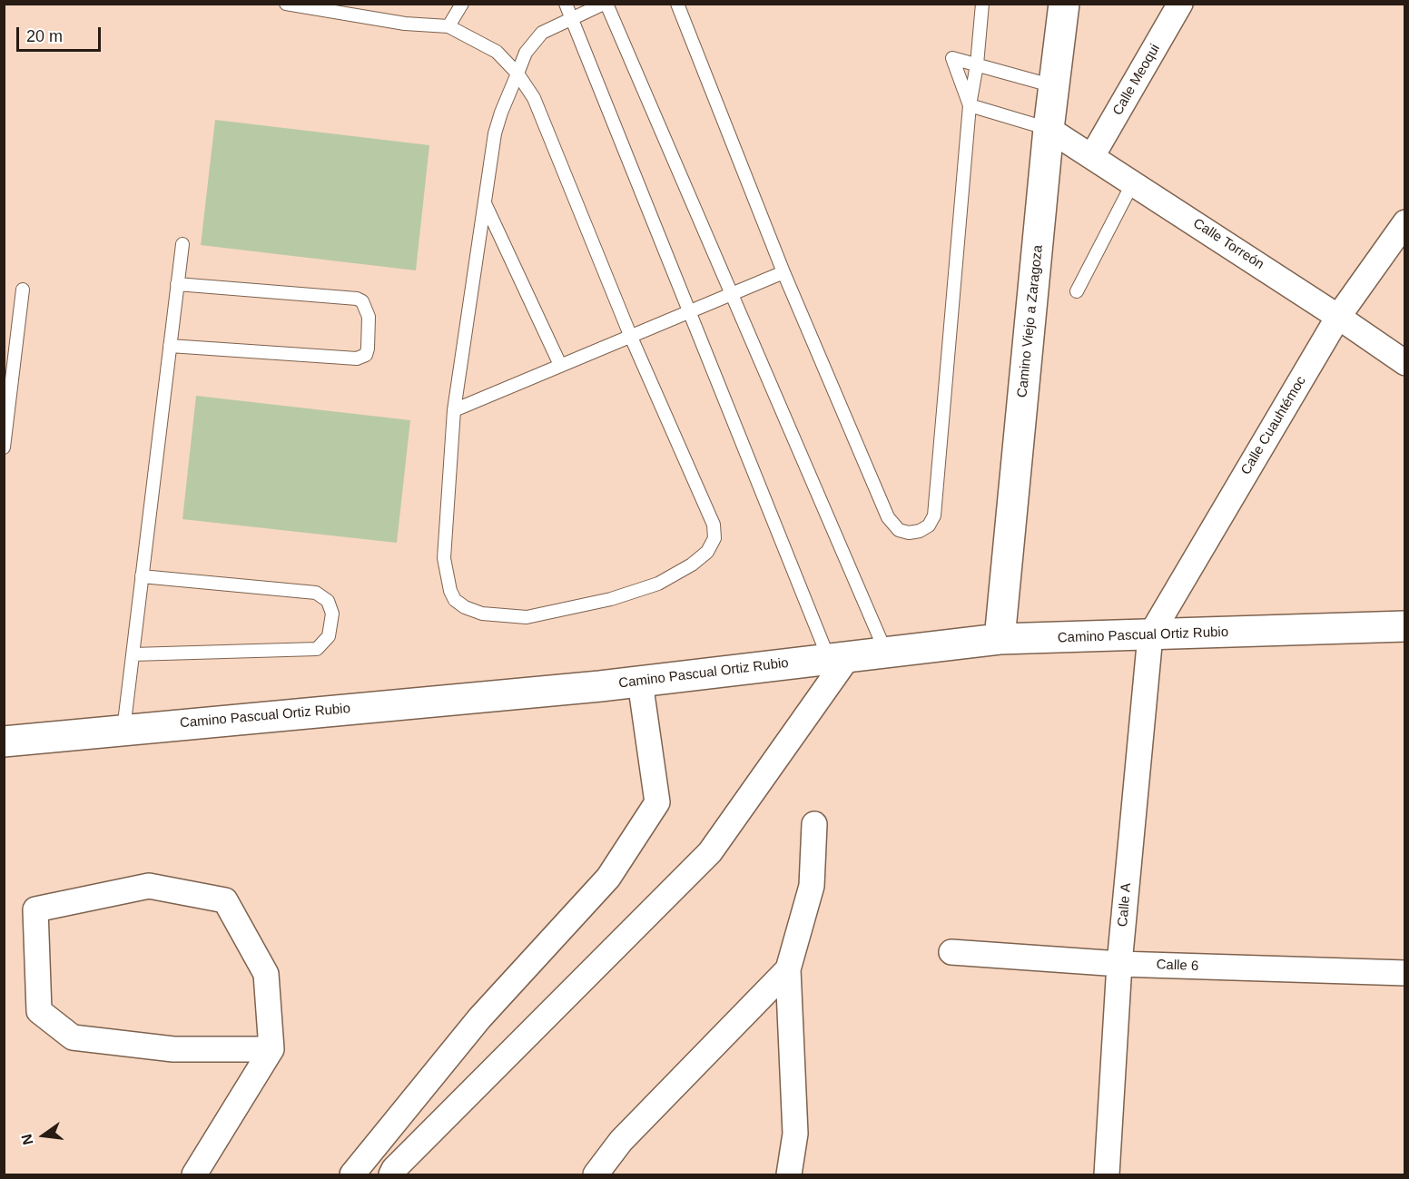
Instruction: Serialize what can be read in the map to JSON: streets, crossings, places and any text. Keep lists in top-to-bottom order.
{
  "streets": {
    "street": [
      "Calle Meoqui",
      "Calle Torreón",
      "Camino Viejo a Zaragoza",
      "Calle Cuauhtémoc",
      "Camino Pascual Ortiz Rubio",
      "Calle A",
      "Calle 6"
    ]
  },
  "crossings": [
    ["Calle Meoqui", "Calle Torreón"],
    ["Calle Torreón", "Camino Viejo a Zaragoza"],
    ["Calle Torreón", "Calle Cuauhtémoc"],
    ["Camino Viejo a Zaragoza", "Camino Pascual Ortiz Rubio"],
    ["Calle Cuauhtémoc", "Camino Pascual Ortiz Rubio"],
    ["Calle Cuauhtémoc", "Calle A"],
    ["Camino Pascual Ortiz Rubio", "Calle A"],
    ["Calle A", "Calle 6"]
  ],
  "scale_bar": "20 m",
  "north": "left"
}
